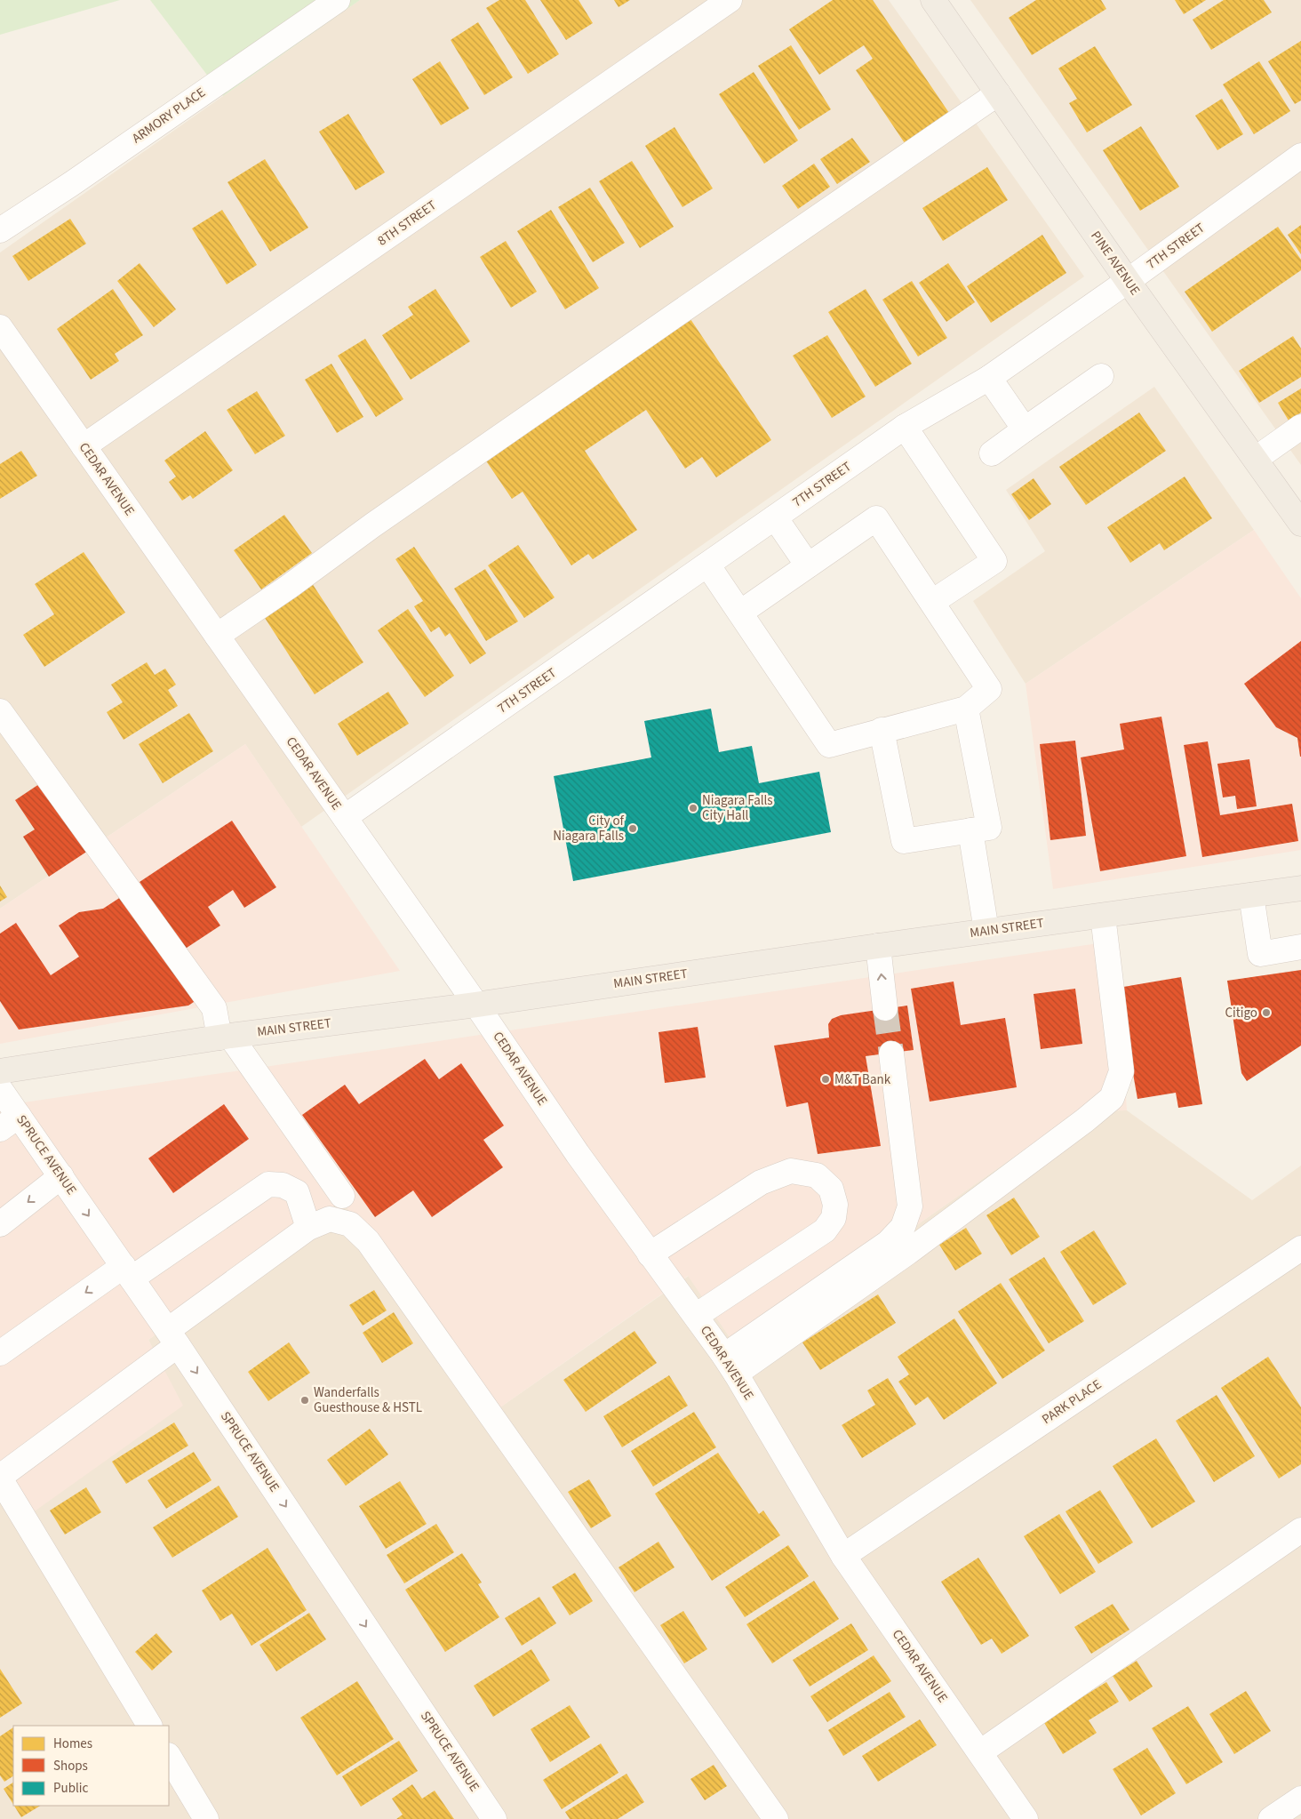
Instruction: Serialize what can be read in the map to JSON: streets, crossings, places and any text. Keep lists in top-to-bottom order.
{
  "streets": {
    "main road": ["PINE AVENUE", "MAIN STREET"],
    "street": [
      "ARMORY PLACE",
      "8TH STREET",
      "7TH STREET",
      "CEDAR AVENUE",
      "SPRUCE AVENUE",
      "PARK PLACE"
    ]
  },
  "crossings": [
    ["8TH STREET", "CEDAR AVENUE"],
    ["7TH STREET", "PINE AVENUE"],
    ["7TH STREET", "CEDAR AVENUE"],
    ["CEDAR AVENUE", "MAIN STREET"],
    ["CEDAR AVENUE", "PARK PLACE"]
  ],
  "places": [
    "Niagara Falls City Hall",
    "City of Niagara Falls",
    "Citigo",
    "M&T Bank",
    "Wanderfalls Guesthouse & HSTL"
  ],
  "legend": ["Homes", "Shops", "Public"]
}
